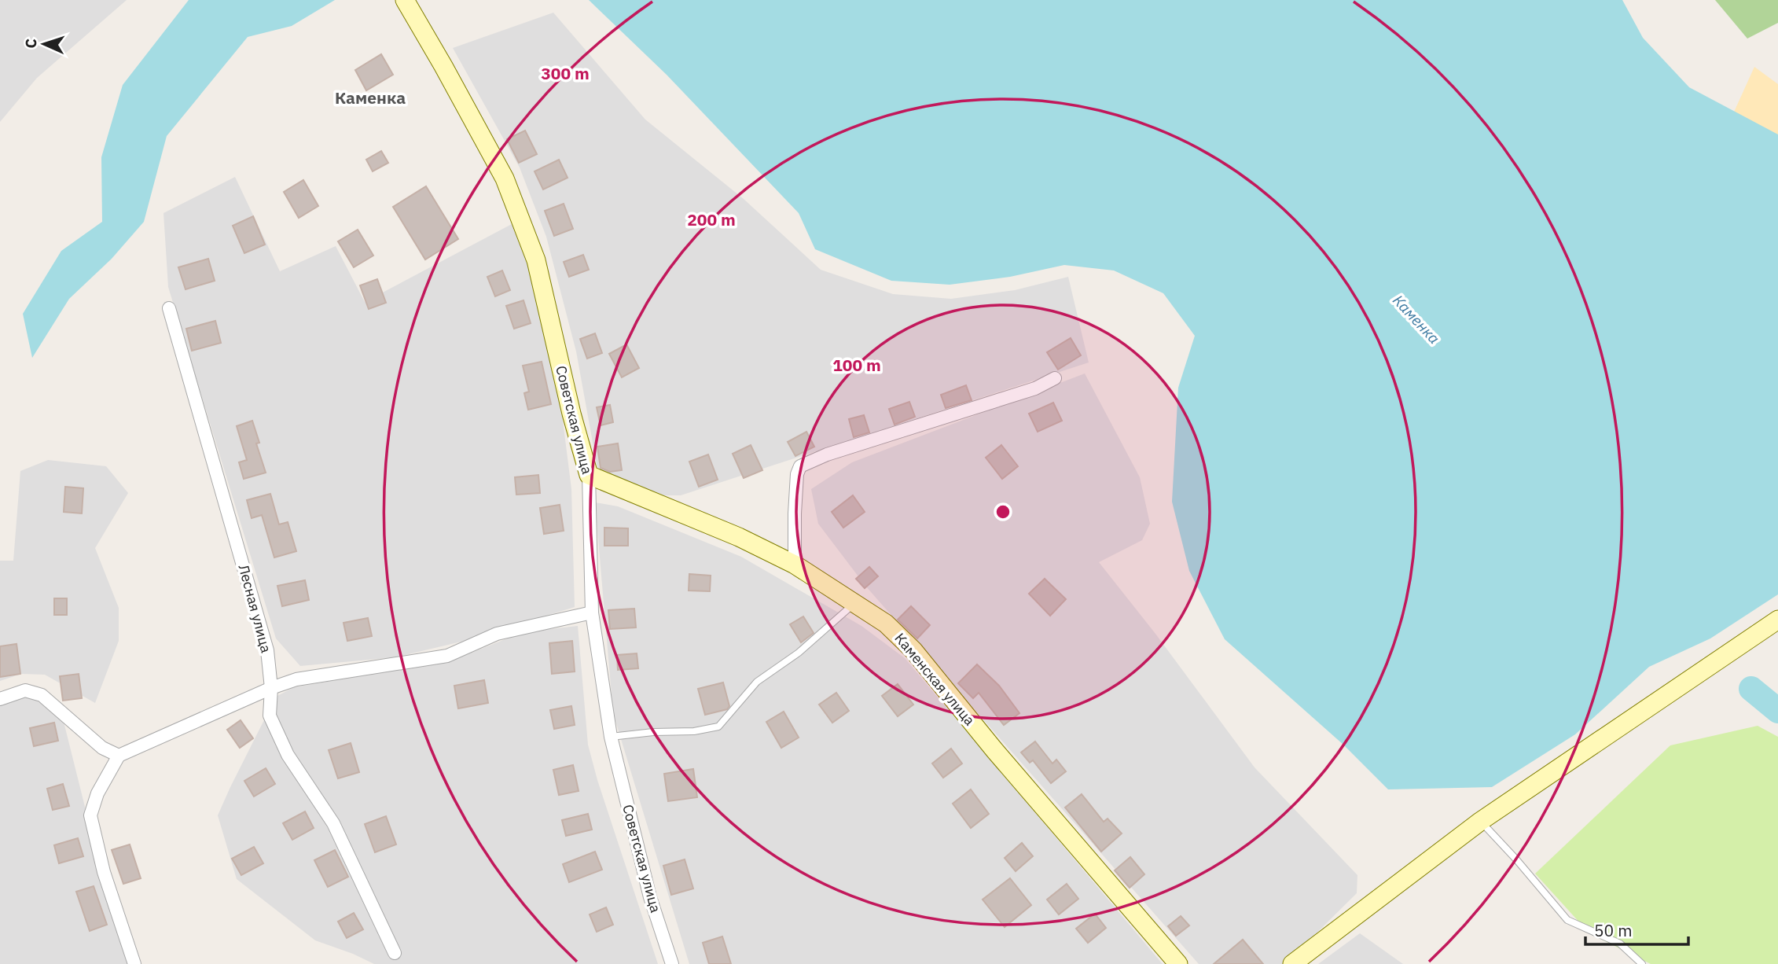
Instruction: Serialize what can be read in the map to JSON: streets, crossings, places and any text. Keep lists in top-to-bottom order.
{
  "streets": {
    "street": ["Советская улица", "Лесная улица", "Каменская улица"]
  },
  "crossings": [
    ["Советская улица", "Каменская улица"]
  ],
  "districts": ["Каменка"],
  "water": ["Каменка"],
  "scale_bar": "50 m",
  "north": "left",
  "rings": ["300 m", "200 m", "100 m"]
}
